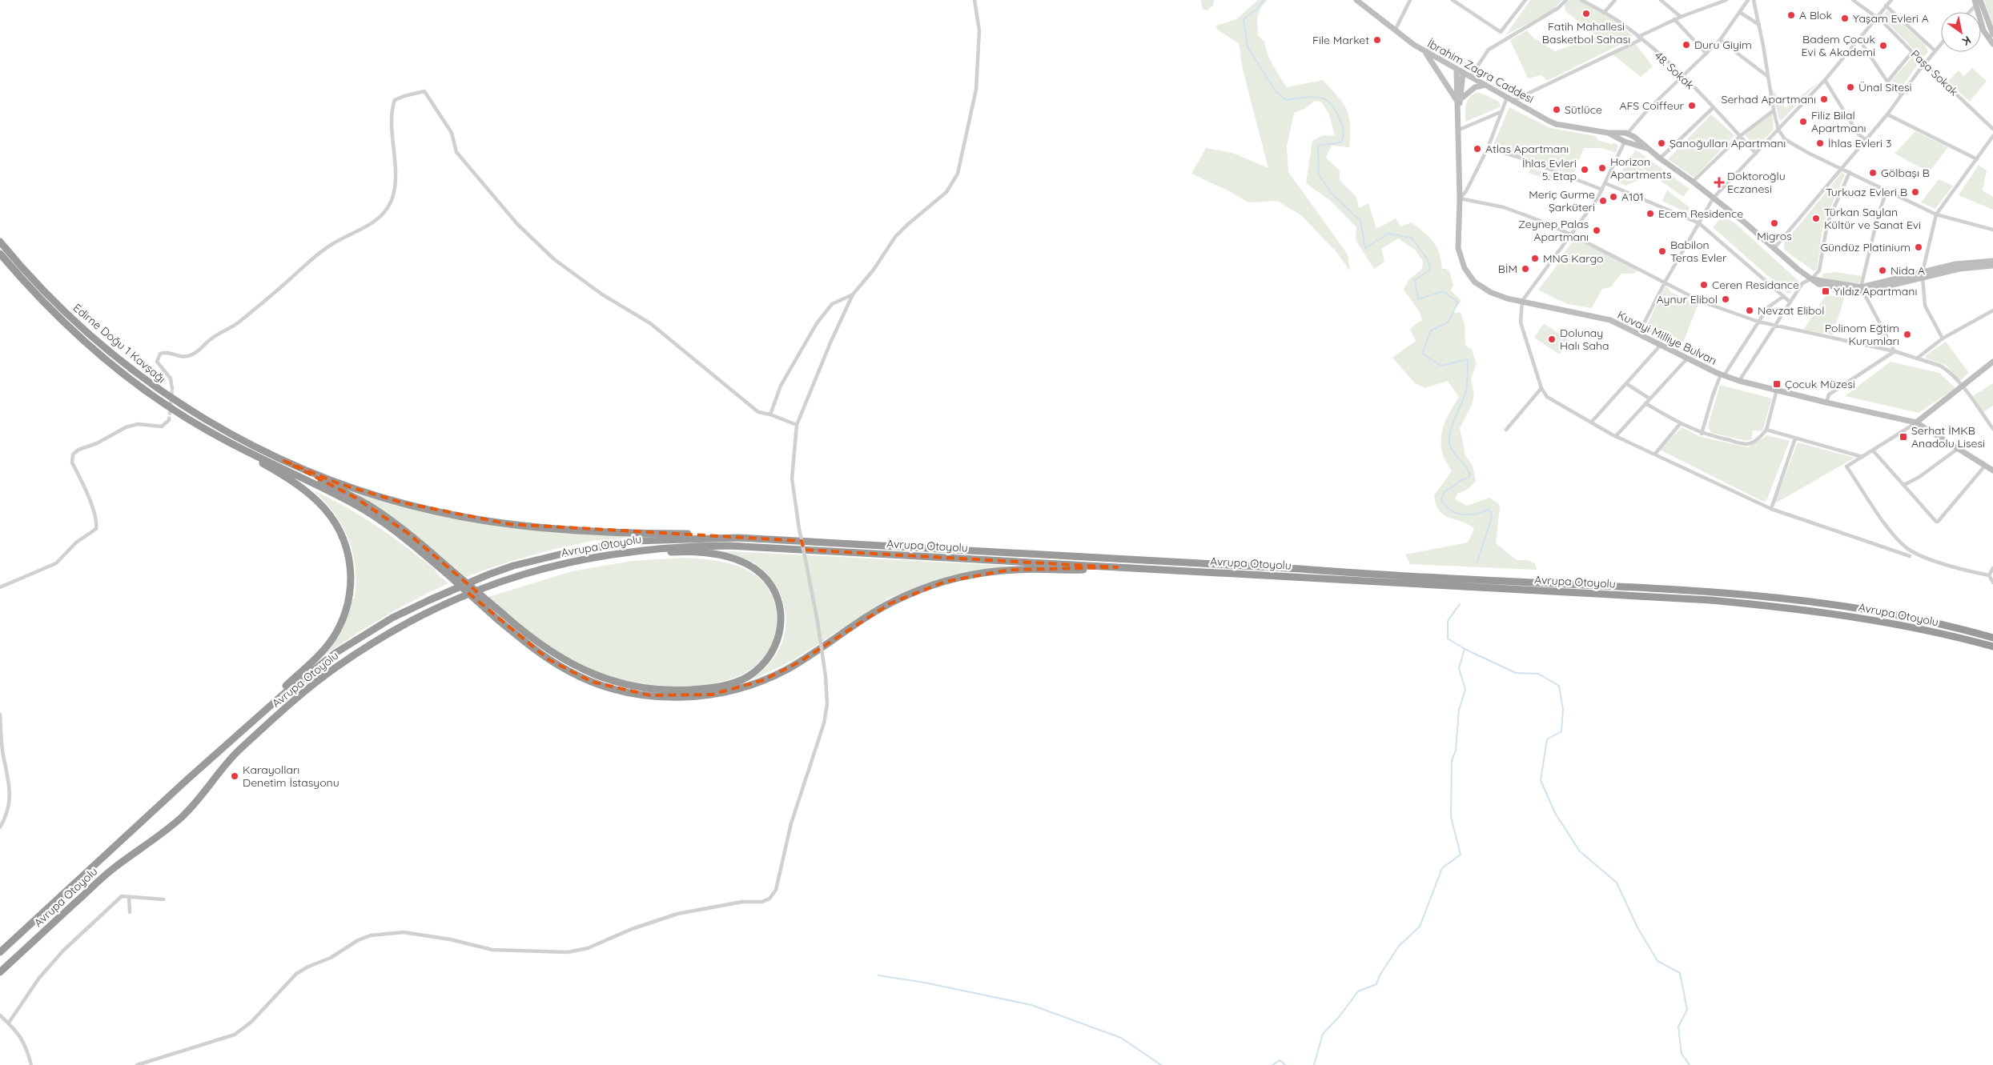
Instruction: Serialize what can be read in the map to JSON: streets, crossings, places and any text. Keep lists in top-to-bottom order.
{
  "streets": {
    "highway": ["Edirne Doğu 1 Kavşağı", "Avrupa Otoyolu"],
    "main road": ["İbrahim Zagra Caddesi", "Kuvayi Milliye Bulvarı"],
    "street": ["48. Sokak", "Paşa Sokak"]
  },
  "crossings": [
    ["İbrahim Zagra Caddesi", "Kuvayi Milliye Bulvarı"]
  ],
  "places": {
    "other": [
      "Fatih Mahallesi Basketbol Sahası",
      "A Blok",
      "Yaşam Evleri A",
      "File Market",
      "Duru Giyim",
      "Badem Çocuk Evi & Akademi",
      "Ünal Sitesi",
      "Serhad Apartmanı",
      "AFS Coiffeur",
      "Sütlüce",
      "Filiz Bilal Apartmanı",
      "Şanoğulları Apartmanı",
      "İhlas Evleri 3",
      "Atlas Apartmanı",
      "Horizon Apartments",
      "İhlas Evleri 5. Etap",
      "Gölbaşı B",
      "Turkuaz Evleri B",
      "A101",
      "Meriç Gurme Şarküteri",
      "Ecem Residence",
      "Türkan Saylan Kültür ve Sanat Evi",
      "Migros",
      "Zeynep Palas Apartmanı",
      "Gündüz Platinium",
      "Babilon Teras Evler",
      "MNG Kargo",
      "BİM",
      "Nida A",
      "Ceren Residance",
      "Aynur Elibol",
      "Nevzat Elibol",
      "Polinom Eğtim Kurumları",
      "Dolunay Halı Saha",
      "Karayolları Denetim İstasyonu"
    ],
    "health": ["Doktoroğlu Eczanesi"],
    "transit": ["Yıldız Apartmanı", "Çocuk Müzesi", "Serhat İMKB Anadolu Lisesi"]
  },
  "north": "bottom right"
}
